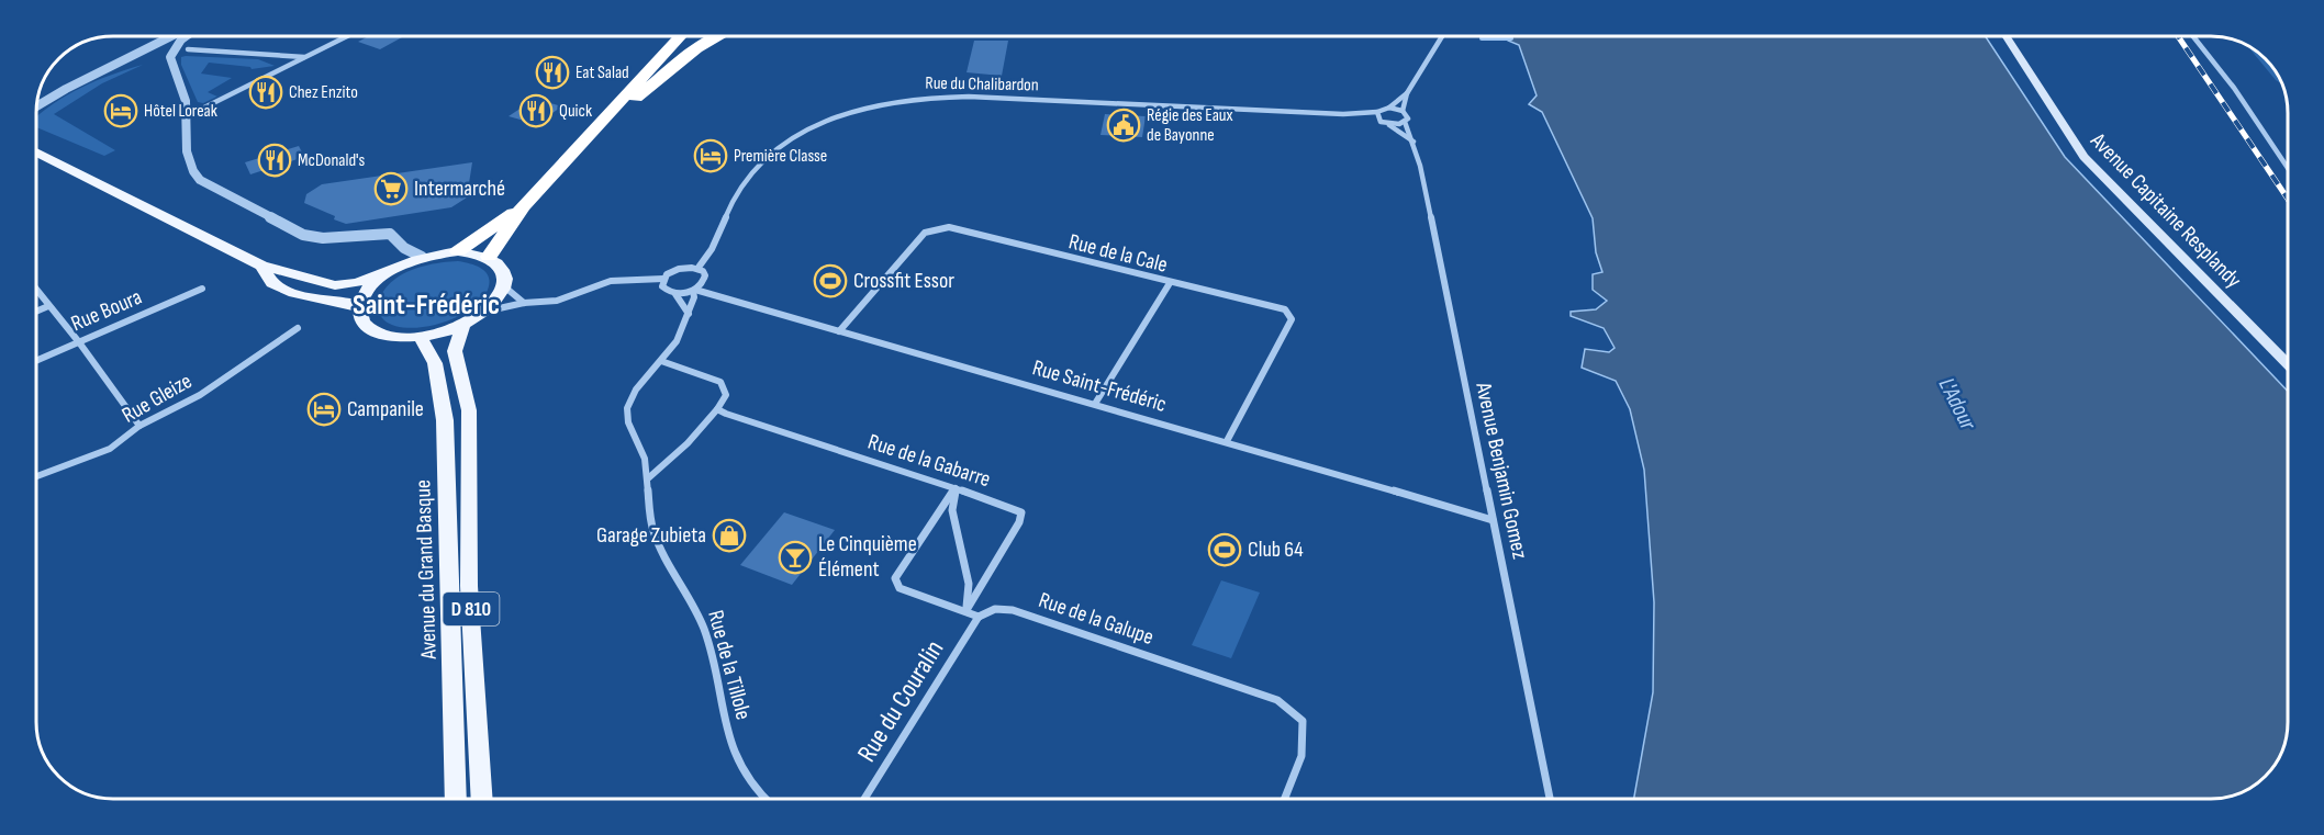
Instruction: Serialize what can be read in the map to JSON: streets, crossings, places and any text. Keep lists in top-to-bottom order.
{
  "streets": {
    "main road": ["Avenue Capitaine Resplandy", "Avenue du Grand Basque", "D 810"],
    "street": [
      "Rue du Chalibardon",
      "Rue de la Cale",
      "Rue Boura",
      "Rue Saint-Frédéric",
      "Rue Gleize",
      "Rue de la Gabarre",
      "Avenue Benjamin Gomez",
      "Rue de la Galupe",
      "Rue de la Tillole",
      "Rue du Couralin"
    ]
  },
  "crossings": [
    ["Rue du Chalibardon", "Rue de la Tillole"],
    ["Rue de la Cale", "Rue Saint-Frédéric"],
    ["Rue Saint-Frédéric", "Avenue Benjamin Gomez"],
    ["Rue Saint-Frédéric", "Rue de la Tillole"],
    ["Rue de la Galupe", "Rue du Couralin"]
  ],
  "districts": ["Saint-Frédéric"],
  "water": ["L'Adour"],
  "places": {
    "restaurant": [
      "Eat Salad",
      "Chez Enzito",
      "Quick",
      "McDonald's"
    ],
    "hotel": ["Hôtel Loreak", "Première Classe", "Campanile"],
    "public building": ["Régie des Eaux de Bayonne"],
    "supermarket": ["Intermarché"],
    "sports": ["Crossfit Essor", "Club 64"],
    "shop": ["Garage Zubieta"],
    "bar": ["Le Cinquième Élément"]
  }
}
